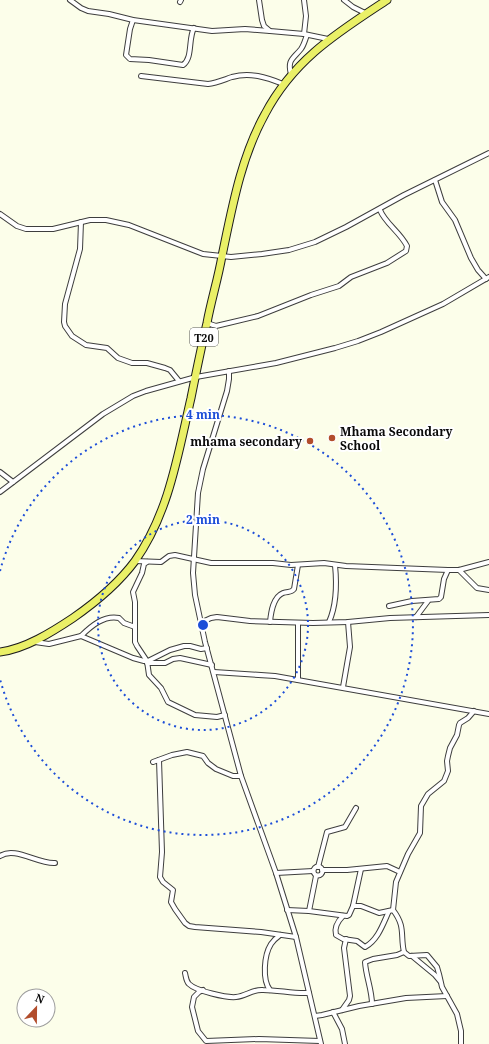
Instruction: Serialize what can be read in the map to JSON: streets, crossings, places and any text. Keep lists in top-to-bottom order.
{
  "streets": {
    "main road": ["T20"]
  },
  "places": ["Mhama Secondary School", "mhama secondary"],
  "north": "top",
  "rings": ["4 min", "2 min"]
}
